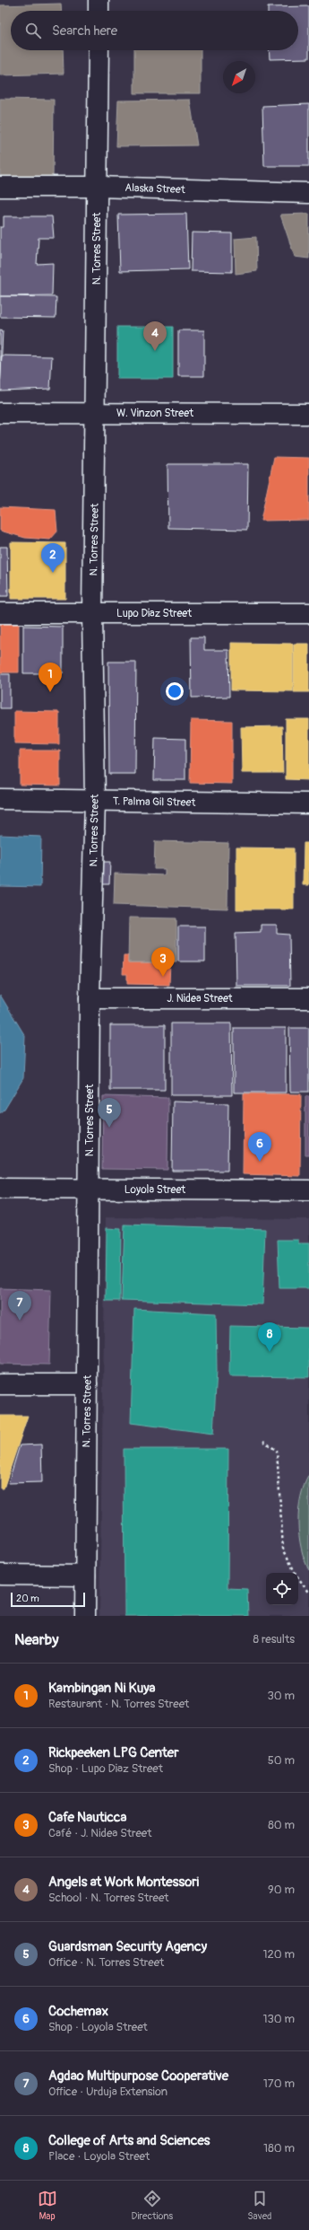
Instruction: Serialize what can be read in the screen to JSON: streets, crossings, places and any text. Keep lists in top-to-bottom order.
{
  "streets": {
    "street": [
      "Alaska Street",
      "N. Torres Street",
      "W. Vinzon Street",
      "Lupo Diaz Street",
      "T. Palma Gil Street",
      "J. Nidea Street",
      "Loyola Street"
    ]
  },
  "crossings": [
    ["Alaska Street", "N. Torres Street"],
    ["N. Torres Street", "W. Vinzon Street"],
    ["N. Torres Street", "Lupo Diaz Street"],
    ["N. Torres Street", "T. Palma Gil Street"],
    ["N. Torres Street", "J. Nidea Street"],
    ["N. Torres Street", "Loyola Street"]
  ],
  "scale_bar": "20 m",
  "north": "bottom left",
  "page": {
    "search": "Search here",
    "pins": [
      "4",
      "2",
      "1",
      "3",
      "5",
      "6",
      "7",
      "8"
    ],
    "scale": "20 m",
    "heading": ["Nearby", "8 results"],
    "list": [
      {
        "mark": "1",
        "name": "Kambingan Ni Kuya",
        "note": "Restaurant · N. Torres Street",
        "value": "30 m"
      },
      {
        "mark": "2",
        "name": "Rickpeeken LPG Center",
        "note": "Shop · Lupo Diaz Street",
        "value": "50 m"
      },
      {
        "mark": "3",
        "name": "Cafe Nauticca",
        "note": "Café · J. Nidea Street",
        "value": "80 m"
      },
      {
        "mark": "4",
        "name": "Angels at Work Montessori",
        "note": "School · N. Torres Street",
        "value": "90 m"
      },
      {
        "mark": "5",
        "name": "Guardsman Security Agency",
        "note": "Office · N. Torres Street",
        "value": "120 m"
      },
      {
        "mark": "6",
        "name": "Cochemax",
        "note": "Shop · Loyola Street",
        "value": "130 m"
      },
      {
        "mark": "7",
        "name": "Agdao Multipurpose Cooperative",
        "note": "Office · Urduja Extension",
        "value": "170 m"
      },
      {
        "mark": "8",
        "name": "College of Arts and Sciences",
        "note": "Place · Loyola Street",
        "value": "180 m"
      }
    ],
    "nav": ["Map", "Directions", "Saved"]
  }
}
